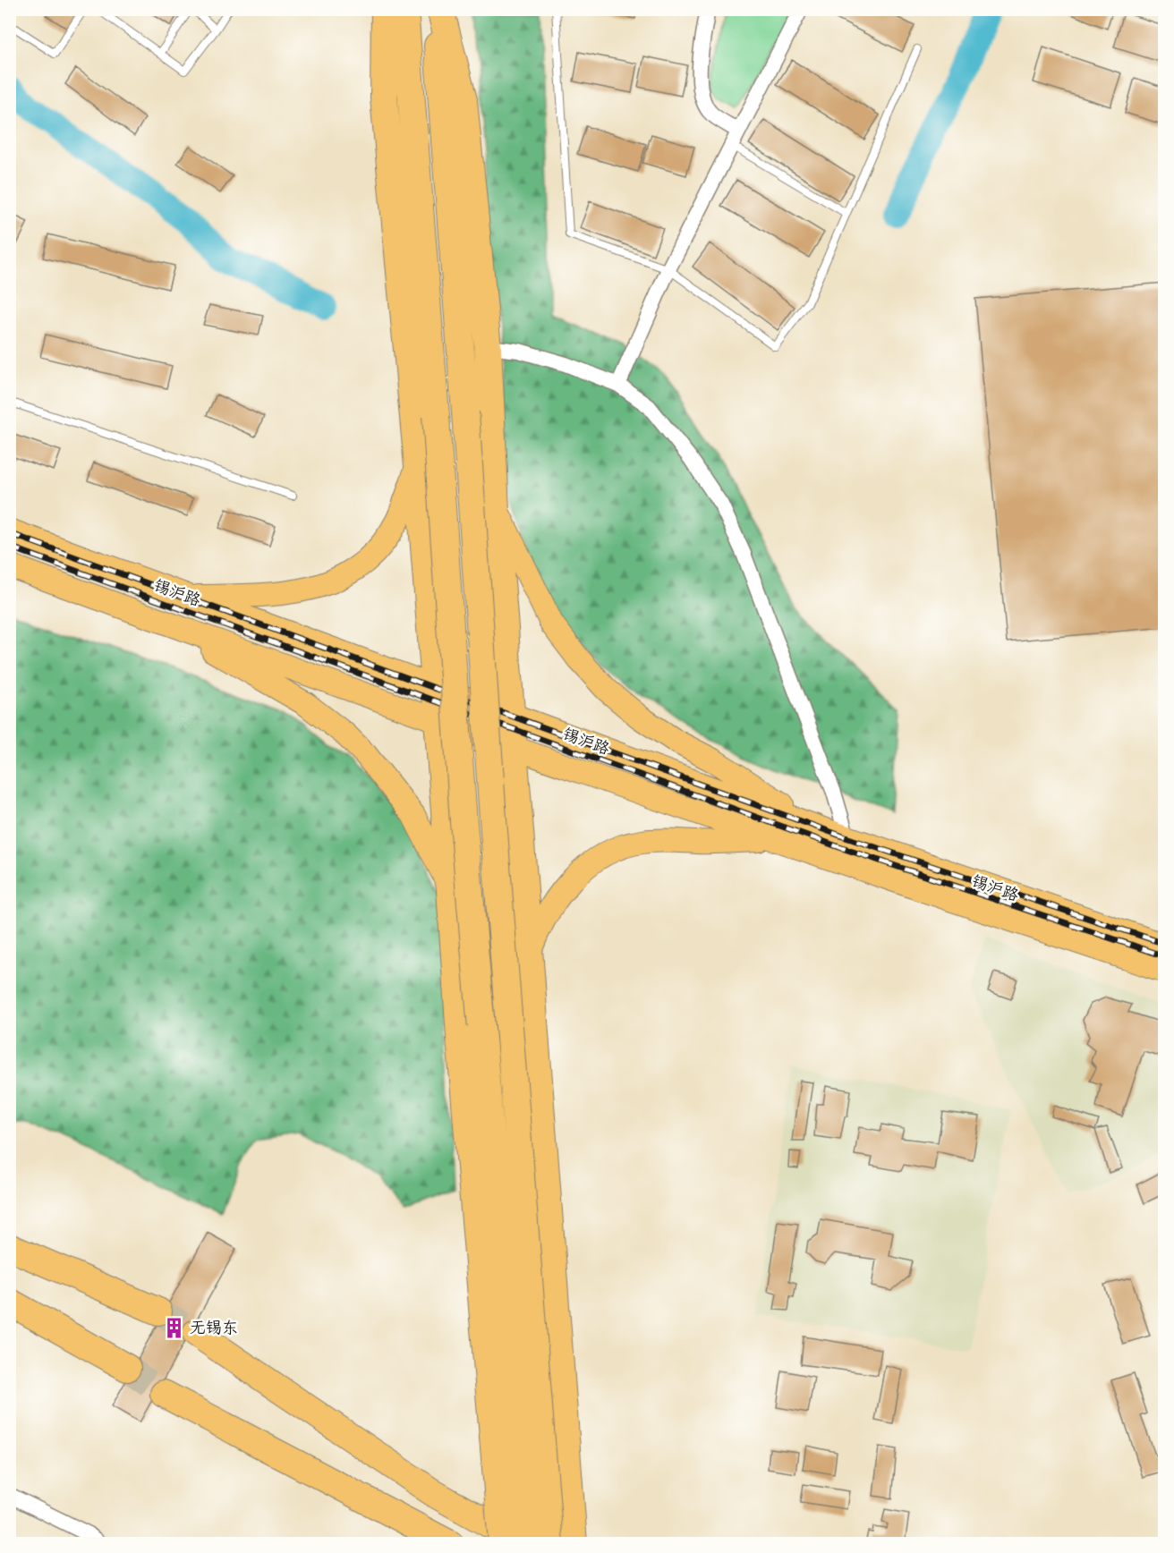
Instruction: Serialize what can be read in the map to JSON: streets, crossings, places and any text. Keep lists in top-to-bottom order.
{
  "streets": {
    "main road": ["锡沪路"]
  },
  "places": {
    "building": ["无锡东"]
  }
}
